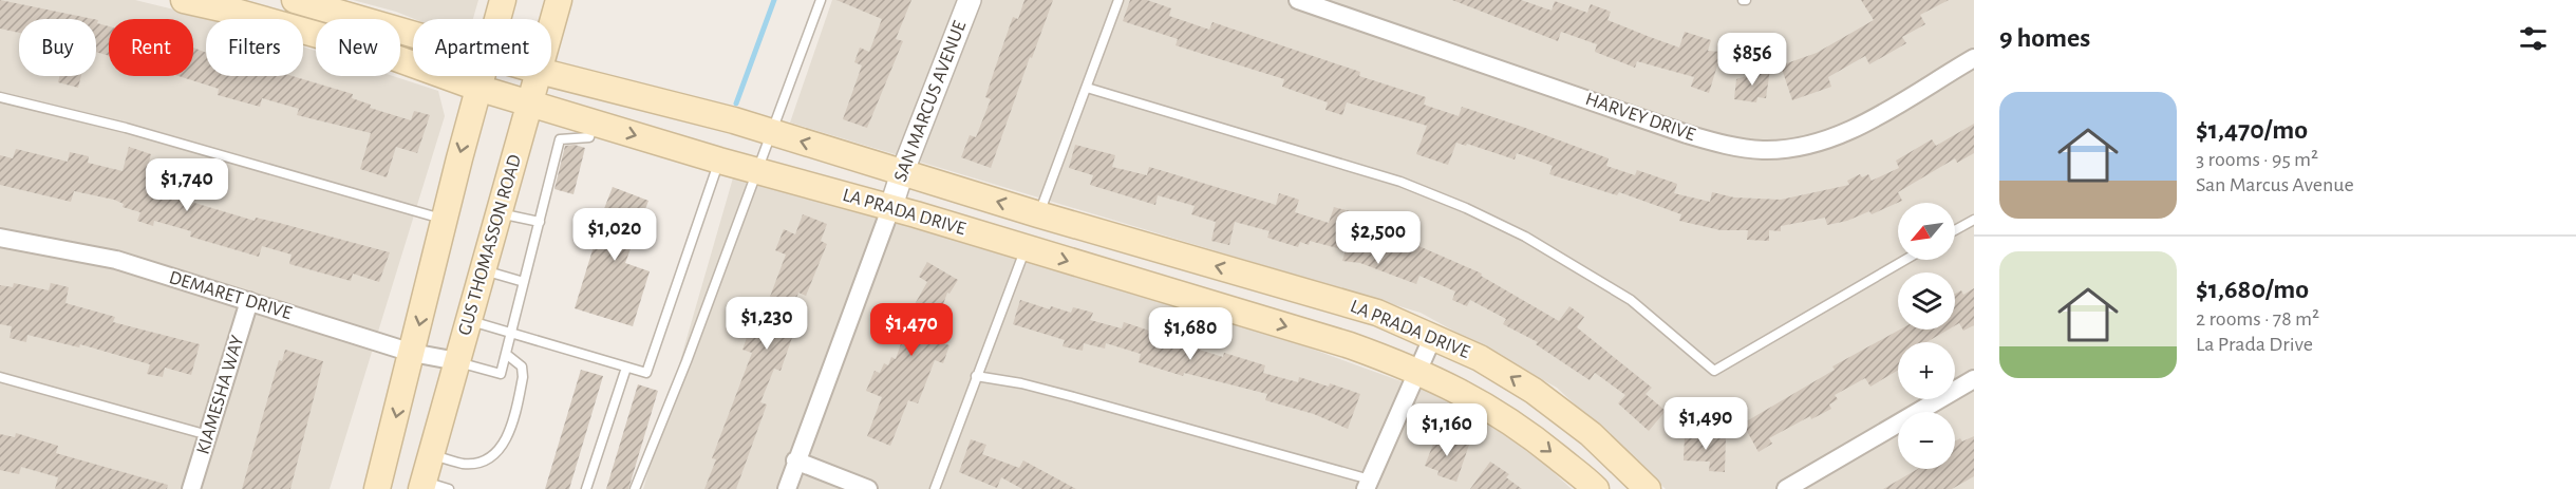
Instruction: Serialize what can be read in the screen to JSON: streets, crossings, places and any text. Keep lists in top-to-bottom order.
{
  "streets": {
    "main road": ["LA PRADA DRIVE", "GUS THOMASSON ROAD"],
    "street": [
      "SAN MARCUS AVENUE",
      "HARVEY DRIVE",
      "DEMARET DRIVE",
      "KIAMESHA WAY"
    ]
  },
  "crossings": [
    ["SAN MARCUS AVENUE", "LA PRADA DRIVE"],
    ["LA PRADA DRIVE", "GUS THOMASSON ROAD"],
    ["GUS THOMASSON ROAD", "DEMARET DRIVE"],
    ["DEMARET DRIVE", "KIAMESHA WAY"]
  ],
  "north": "bottom left",
  "page": {
    "heading": "9 homes",
    "chip": [
      "Buy",
      "Rent",
      "Filters",
      "New",
      "Apartment"
    ],
    "price": [
      "$856",
      "$1,740",
      "$1,020",
      "$2,500",
      "$1,230",
      "$1,470",
      "$1,680",
      "$1,490",
      "$1,160"
    ],
    "list": [
      {
        "name": "$1,470/mo",
        "note": "3 rooms · 95 m² · San Marcus Avenue"
      },
      {
        "name": "$1,680/mo",
        "note": "2 rooms · 78 m² · La Prada Drive"
      }
    ],
    "map_buttons": ["+", "−"]
  }
}
